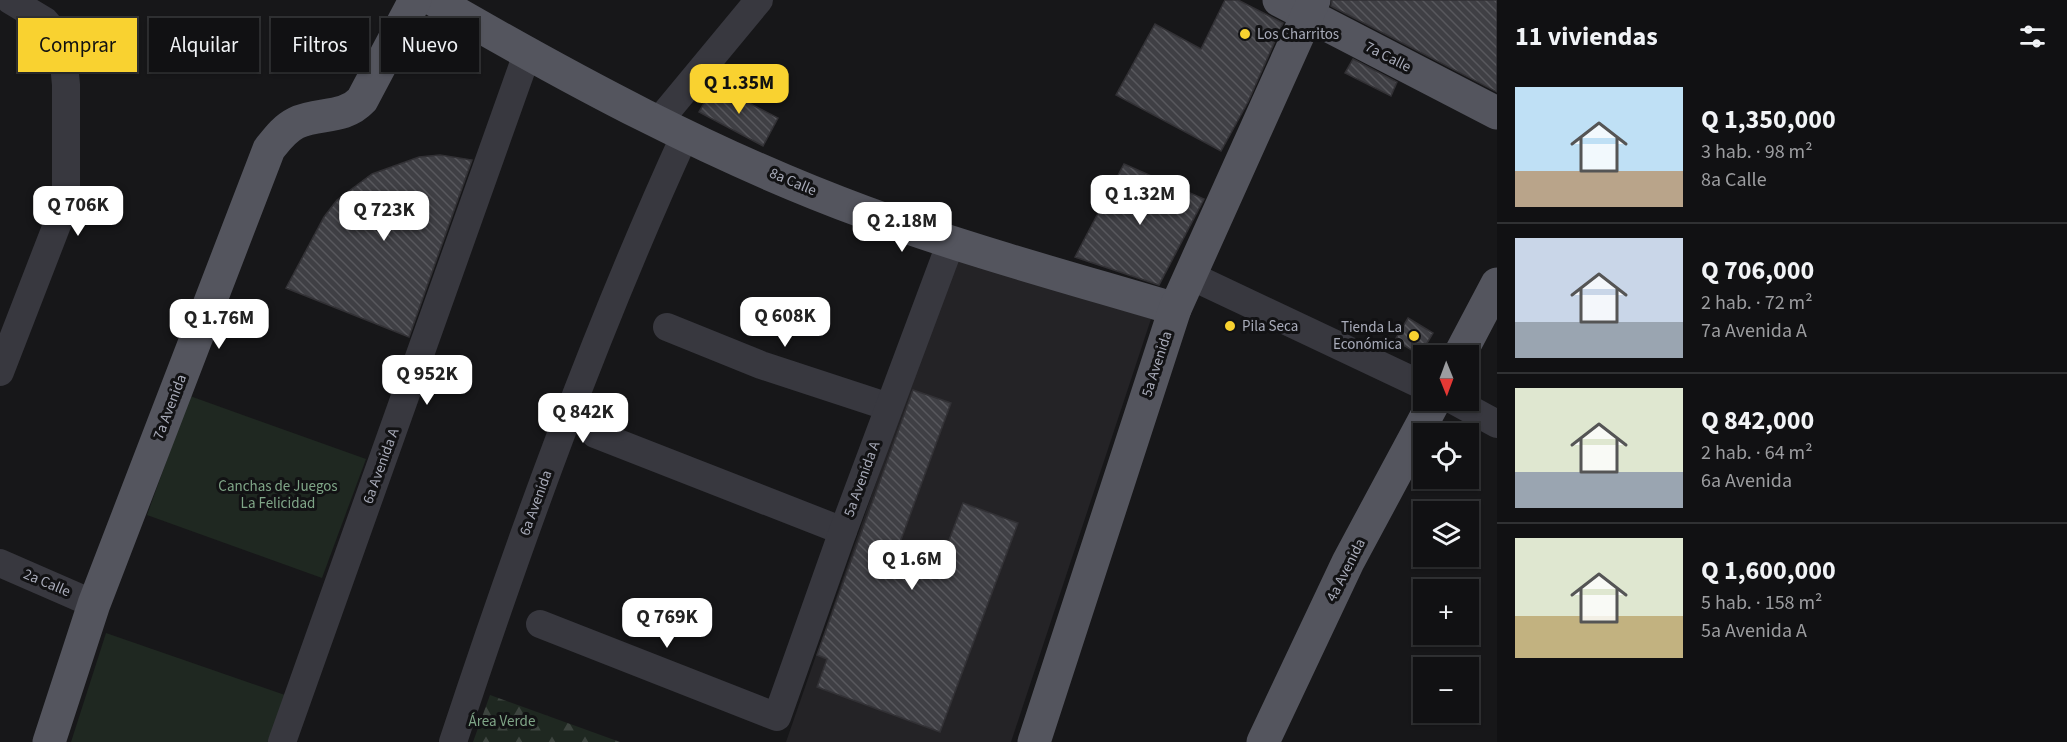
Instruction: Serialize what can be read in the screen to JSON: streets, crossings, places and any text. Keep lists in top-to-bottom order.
{
  "streets": {
    "main road": [
      "7a Calle",
      "8a Calle",
      "5a Avenida",
      "7a Avenida",
      "4a Avenida"
    ],
    "street": [
      "6a Avenida A",
      "5a Avenida A",
      "6a Avenida",
      "2a Calle"
    ]
  },
  "crossings": [
    ["7a Calle", "5a Avenida"],
    ["8a Calle", "5a Avenida"],
    ["8a Calle", "6a Avenida A"],
    ["8a Calle", "5a Avenida A"],
    ["8a Calle", "6a Avenida"],
    ["7a Avenida", "2a Calle"]
  ],
  "parks": ["Canchas de Juegos La Felicidad", "Área Verde"],
  "places": ["Los Charritos", "Pila Seca", "Tienda La Económica"],
  "north": "bottom",
  "page": {
    "heading": "11 viviendas",
    "chip": [
      "Comprar",
      "Alquilar",
      "Filtros",
      "Nuevo"
    ],
    "price": [
      "Q 1.35M",
      "Q 1.32M",
      "Q 706K",
      "Q 723K",
      "Q 2.18M",
      "Q 608K",
      "Q 1.76M",
      "Q 952K",
      "Q 842K",
      "Q 1.6M",
      "Q 769K"
    ],
    "list": [
      {
        "name": "Q 1,350,000",
        "note": "3 hab. · 98 m² · 8a Calle"
      },
      {
        "name": "Q 706,000",
        "note": "2 hab. · 72 m² · 7a Avenida A"
      },
      {
        "name": "Q 842,000",
        "note": "2 hab. · 64 m² · 6a Avenida"
      },
      {
        "name": "Q 1,600,000",
        "note": "5 hab. · 158 m² · 5a Avenida A"
      }
    ],
    "map_buttons": ["+", "−"]
  }
}
